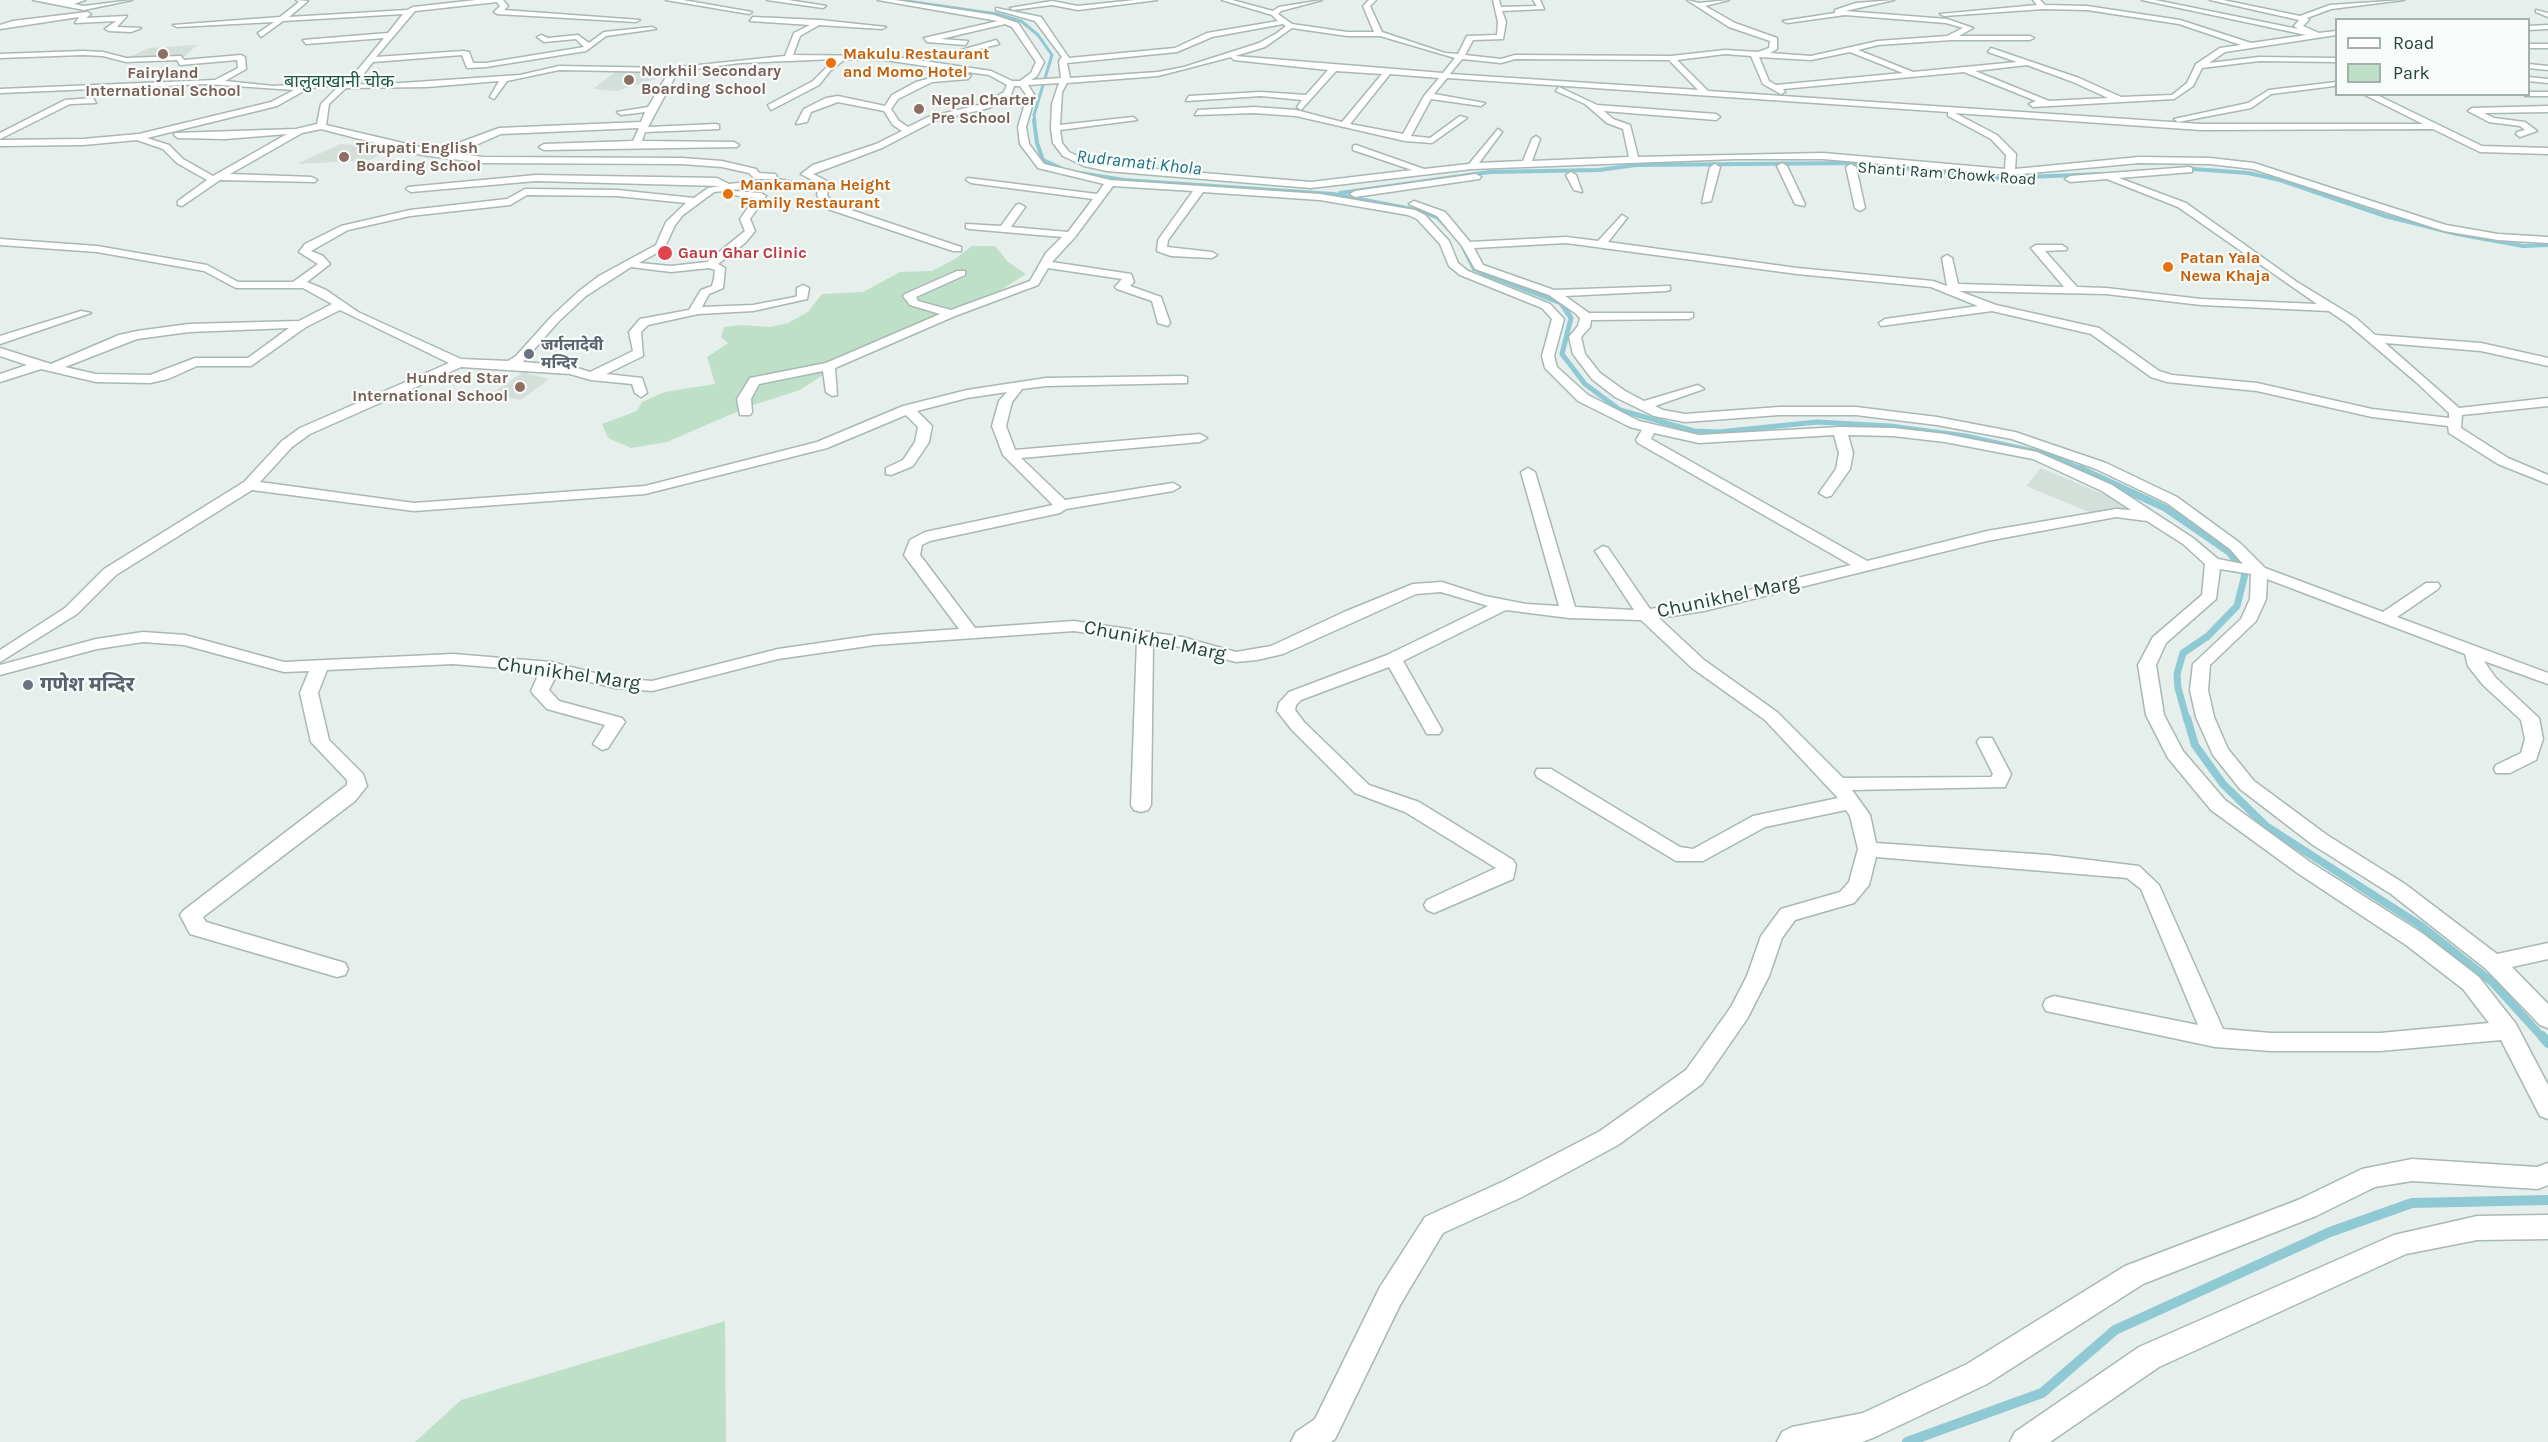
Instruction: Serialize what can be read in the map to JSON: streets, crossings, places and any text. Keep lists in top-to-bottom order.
{
  "streets": {
    "street": ["Shanti Ram Chowk Road", "Chunikhel Marg"]
  },
  "districts": ["बालुवाखानी चोक"],
  "water": ["Rudramati Khola"],
  "places": [
    "Fairyland International School",
    "Makulu Restaurant and Momo Hotel",
    "Norkhil Secondary Boarding School",
    "Nepal Charter Pre School",
    "Tirupati English Boarding School",
    "Mankamana Height Family Restaurant",
    "Gaun Ghar Clinic",
    "Patan Yala Newa Khaja",
    "जर्गलादेवी मन्दिर",
    "Hundred Star International School",
    "गणेश मन्दिर"
  ],
  "legend": ["Road", "Park"]
}
